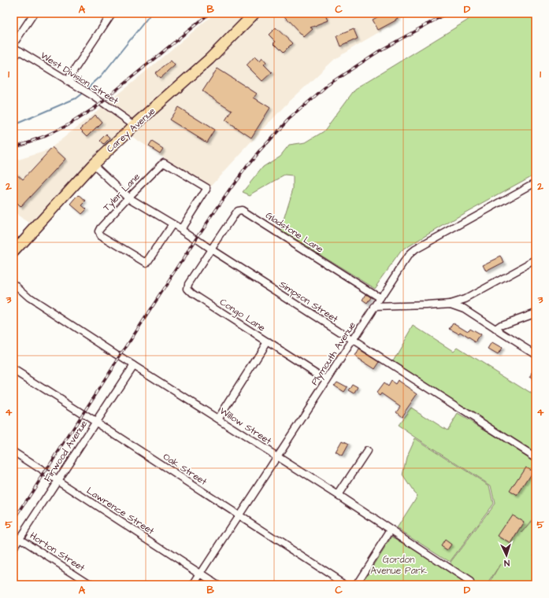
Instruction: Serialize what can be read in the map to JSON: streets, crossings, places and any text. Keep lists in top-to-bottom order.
{
  "streets": {
    "main road": ["Carey Avenue"],
    "street": [
      "West Division Street",
      "Tyler Lane",
      "Gladstone Lane",
      "Simpson Street",
      "Congo Lane",
      "Plymouth Avenue",
      "Willow Street",
      "Firwood Avenue",
      "Oak Street",
      "Lawrence Street",
      "Horton Street"
    ]
  },
  "crossings": [
    ["West Division Street", "Carey Avenue"],
    ["Carey Avenue", "Simpson Street"],
    ["Tyler Lane", "Simpson Street"],
    ["Gladstone Lane", "Simpson Street"],
    ["Gladstone Lane", "Congo Lane"],
    ["Gladstone Lane", "Plymouth Avenue"],
    ["Simpson Street", "Congo Lane"],
    ["Simpson Street", "Plymouth Avenue"],
    ["Congo Lane", "Plymouth Avenue"],
    ["Plymouth Avenue", "Willow Street"],
    ["Plymouth Avenue", "Oak Street"],
    ["Plymouth Avenue", "Lawrence Street"],
    ["Willow Street", "Firwood Avenue"],
    ["Firwood Avenue", "Oak Street"],
    ["Firwood Avenue", "Lawrence Street"],
    ["Firwood Avenue", "Horton Street"]
  ],
  "parks": ["Gordon Avenue Park"],
  "north": "bottom",
  "grid": {
    "columns": [
      "A",
      "B",
      "C",
      "D"
    ],
    "rows": [
      "1",
      "2",
      "3",
      "4",
      "5"
    ]
  }
}
